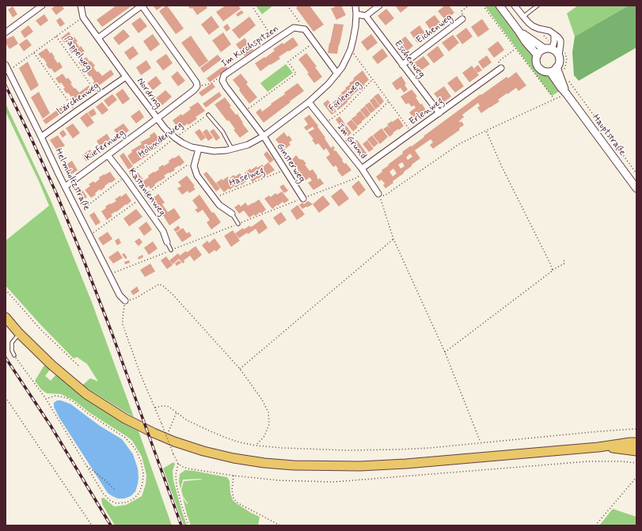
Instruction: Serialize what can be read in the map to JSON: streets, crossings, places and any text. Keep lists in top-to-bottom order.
{
  "streets": {
    "street": [
      "Eichenweg",
      "Im Kirchspitzen",
      "Eschenweg",
      "Nordring",
      "Lärchenweg",
      "Erlenweg",
      "Hauptstraße",
      "Im Grund",
      "Kiefernweg",
      "Ginsterweg",
      "Helmholtzstraße",
      "Kastanienweg"
    ],
    "path": [
      "Pappelweg",
      "Forlenweg",
      "Holunderweg",
      "Haselweg"
    ]
  },
  "crossings": [
    ["Eichenweg", "Eschenweg"],
    ["Im Kirchspitzen", "Nordring"],
    ["Im Kirchspitzen", "Ginsterweg"],
    ["Pappelweg", "Lärchenweg"],
    ["Eschenweg", "Erlenweg"],
    ["Nordring", "Lärchenweg"],
    ["Nordring", "Holunderweg"],
    ["Nordring", "Im Grund"],
    ["Nordring", "Kiefernweg"],
    ["Nordring", "Ginsterweg"],
    ["Forlenweg", "Im Grund"],
    ["Lärchenweg", "Helmholtzstraße"],
    ["Erlenweg", "Im Grund"],
    ["Holunderweg", "Helmholtzstraße"],
    ["Holunderweg", "Kastanienweg"],
    ["Kiefernweg", "Helmholtzstraße"],
    ["Kiefernweg", "Kastanienweg"],
    ["Ginsterweg", "Haselweg"]
  ]
}
